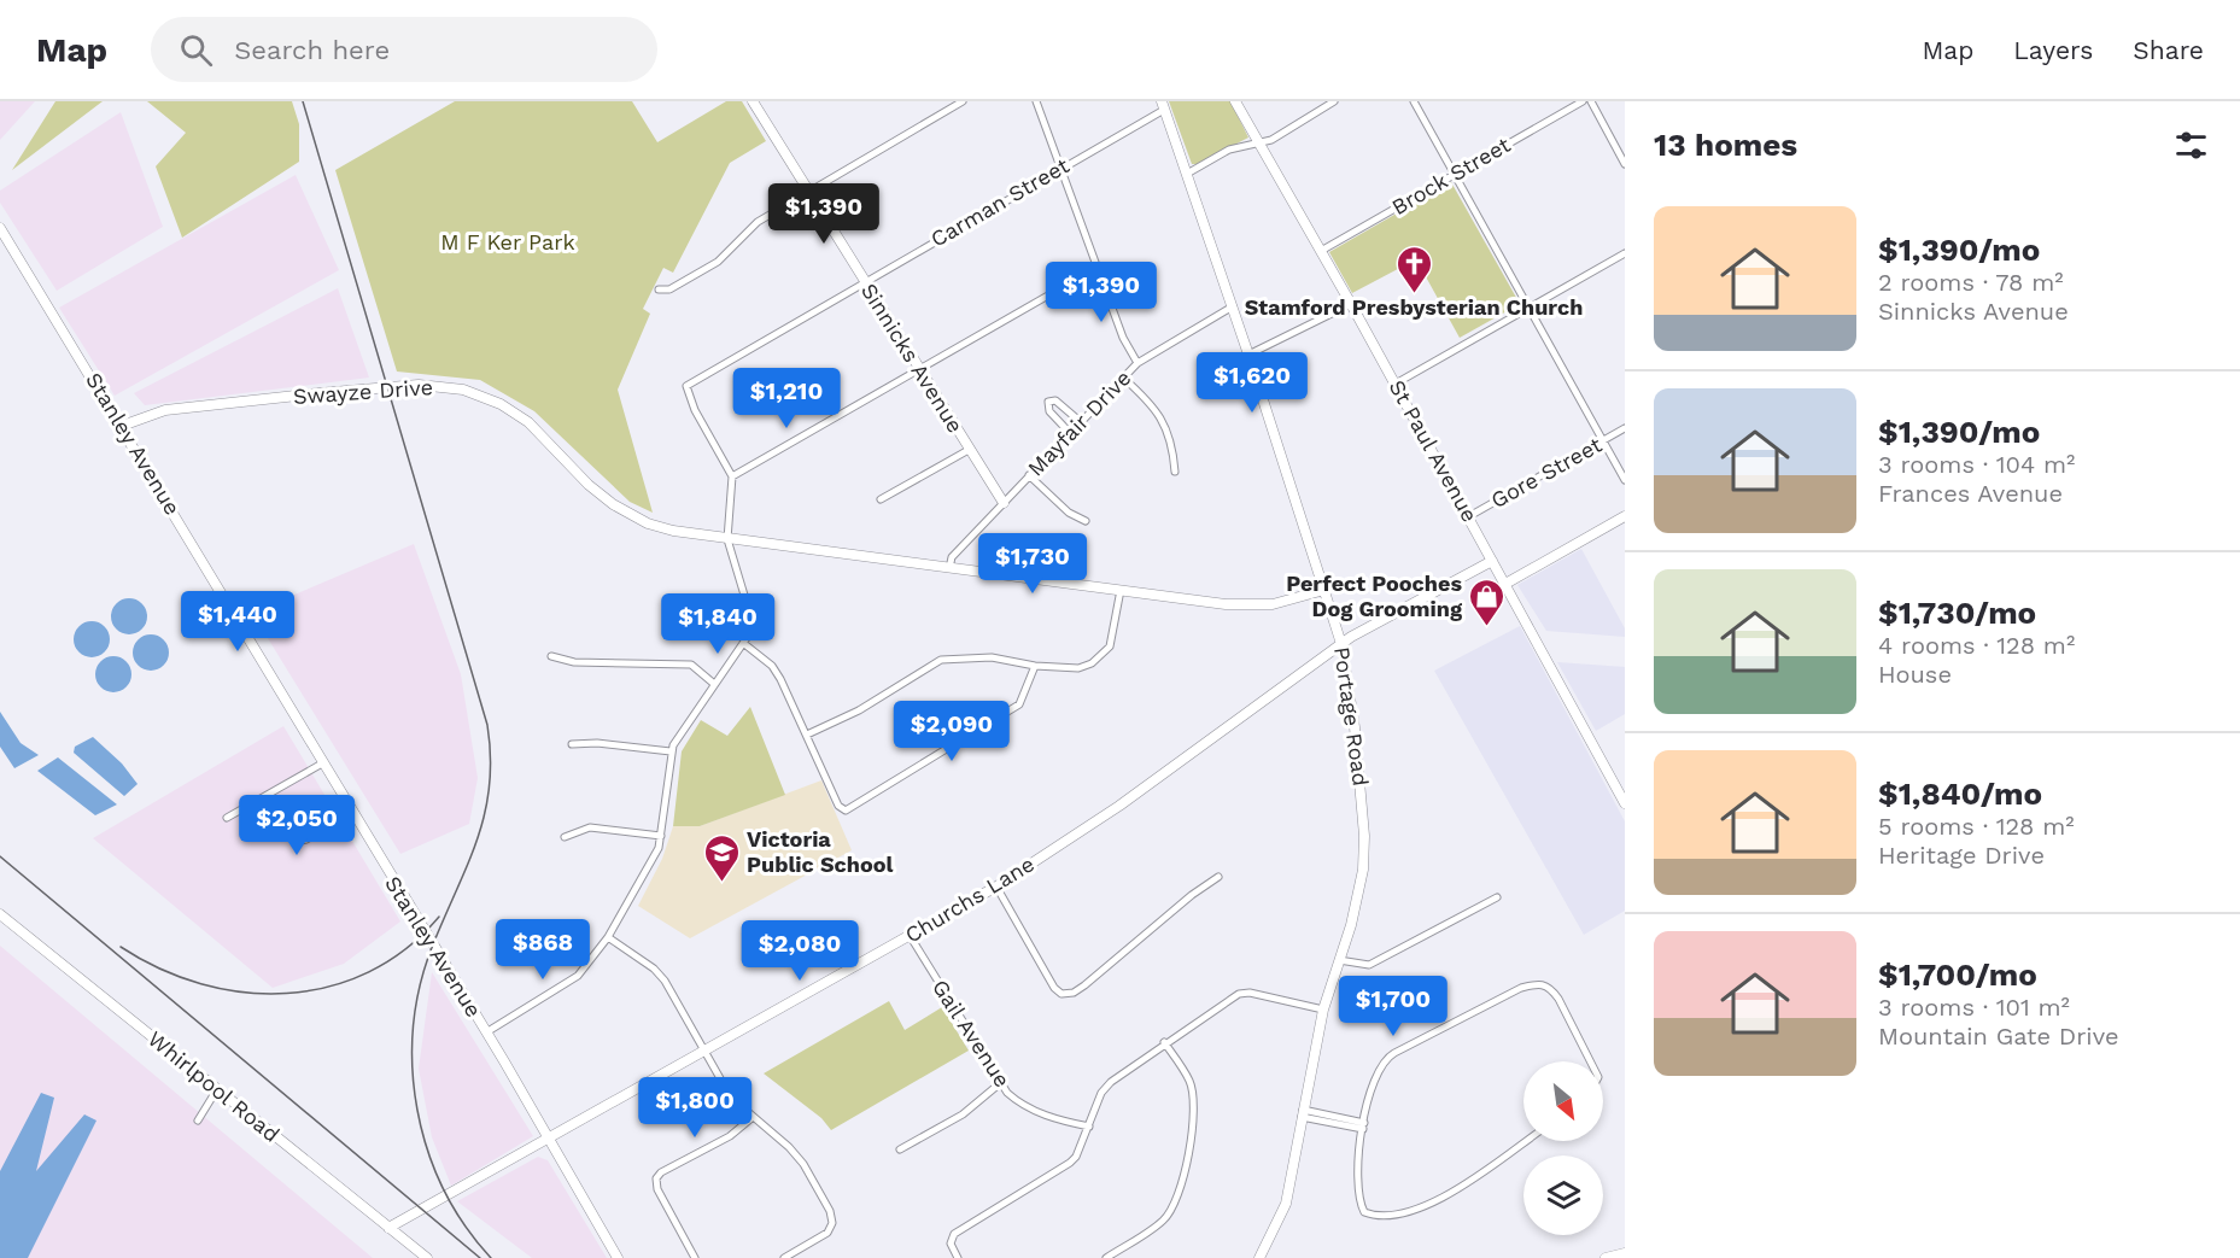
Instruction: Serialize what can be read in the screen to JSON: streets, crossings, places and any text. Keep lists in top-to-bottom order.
{
  "streets": {
    "street": [
      "Brock Street",
      "Carman Street",
      "Sinnicks Avenue",
      "Swayze Drive",
      "Mayfair Drive",
      "Stanley Avenue",
      "St Paul Avenue",
      "Gore Street",
      "Portage Road",
      "Churchs Lane",
      "Gail Avenue",
      "Whirlpool Road"
    ]
  },
  "crossings": [
    ["Brock Street", "St Paul Avenue"],
    ["Carman Street", "Sinnicks Avenue"],
    ["Carman Street", "Portage Road"],
    ["Sinnicks Avenue", "Mayfair Drive"],
    ["Swayze Drive", "Mayfair Drive"],
    ["Swayze Drive", "Stanley Avenue"],
    ["Swayze Drive", "Portage Road"],
    ["Mayfair Drive", "Portage Road"],
    ["Stanley Avenue", "Churchs Lane"],
    ["St Paul Avenue", "Gore Street"],
    ["St Paul Avenue", "Churchs Lane"],
    ["Portage Road", "Churchs Lane"],
    ["Churchs Lane", "Gail Avenue"],
    ["Churchs Lane", "Whirlpool Road"]
  ],
  "parks": ["M F Ker Park"],
  "places": {
    "church": ["Stamford Presbysterian Church"],
    "shop": ["Perfect Pooches Dog Grooming"],
    "school or university": ["Victoria Public School"]
  },
  "north": "bottom right",
  "page": {
    "header": "Map",
    "search": "Search here",
    "nav": ["Map", "Layers", "Share"],
    "heading": "13 homes",
    "price": [
      "$1,390",
      "$1,390",
      "$1,620",
      "$1,210",
      "$1,730",
      "$1,440",
      "$1,840",
      "$2,090",
      "$2,050",
      "$868",
      "$2,080",
      "$1,700",
      "$1,800"
    ],
    "list": [
      {
        "name": "$1,390/mo",
        "note": "2 rooms · 78 m² · Sinnicks Avenue"
      },
      {
        "name": "$1,390/mo",
        "note": "3 rooms · 104 m² · Frances Avenue"
      },
      {
        "name": "$1,730/mo",
        "note": "4 rooms · 128 m² · House"
      },
      {
        "name": "$1,840/mo",
        "note": "5 rooms · 128 m² · Heritage Drive"
      },
      {
        "name": "$1,700/mo",
        "note": "3 rooms · 101 m² · Mountain Gate Drive"
      }
    ]
  }
}
